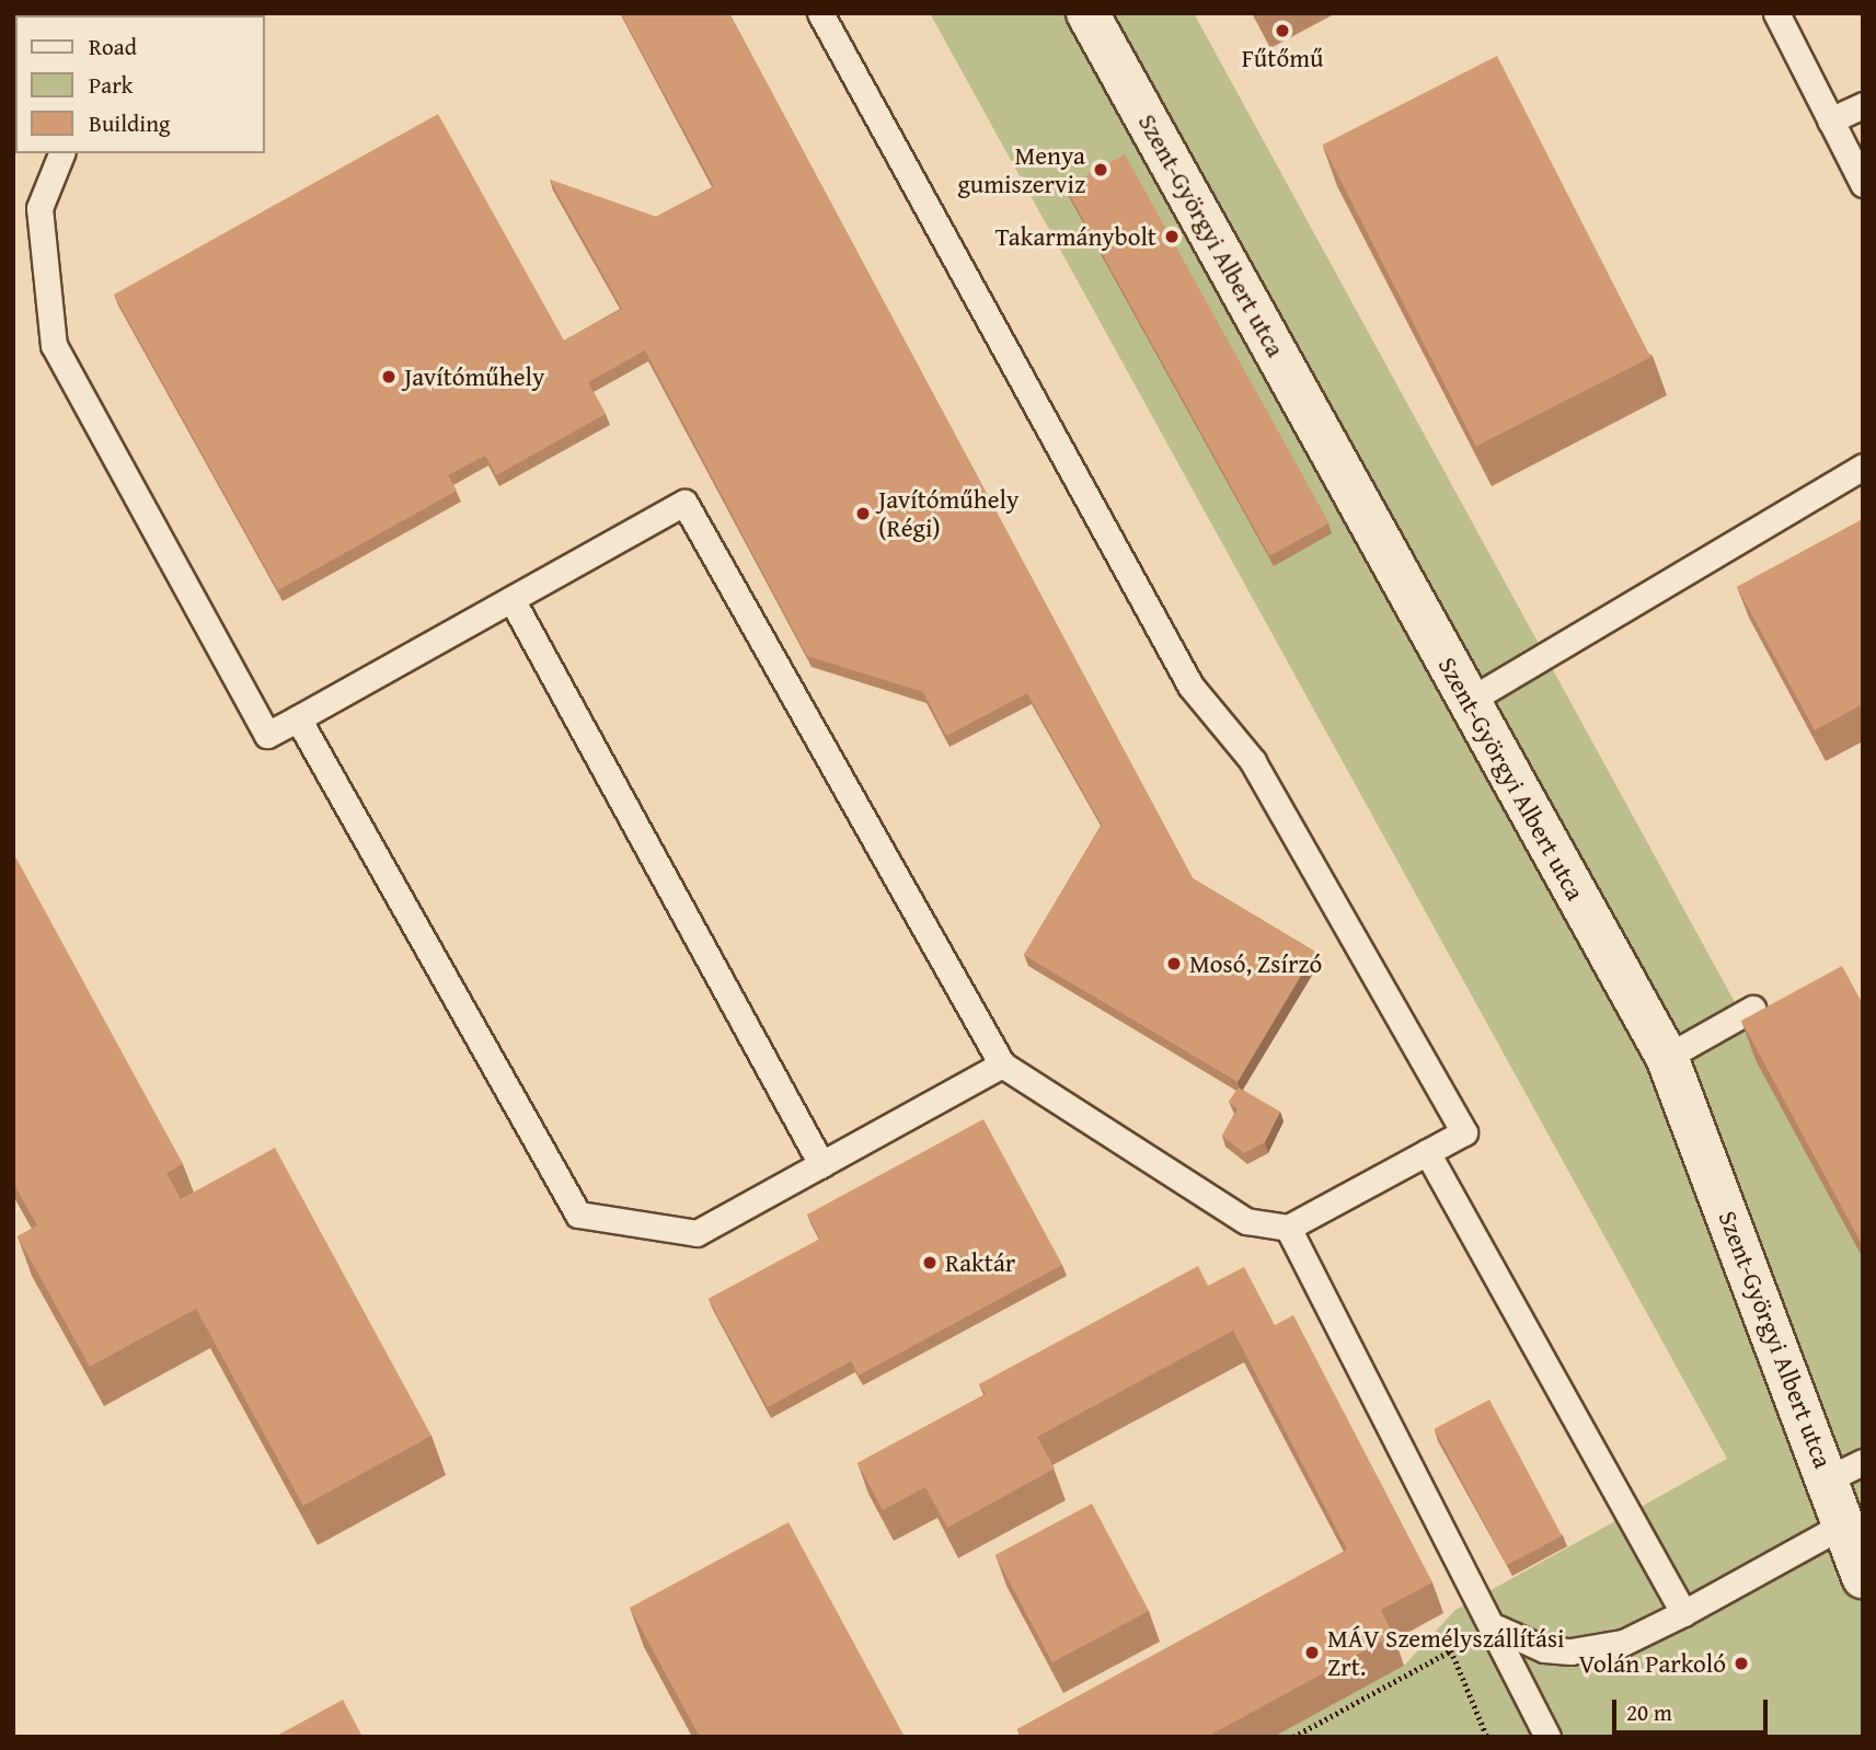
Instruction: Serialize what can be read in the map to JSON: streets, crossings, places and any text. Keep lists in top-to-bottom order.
{
  "streets": {
    "street": ["Szent-Györgyi Albert utca"]
  },
  "places": [
    "Fűtőmű",
    "Menya gumiszerviz",
    "Takarmánybolt",
    "Javítóműhely",
    "Javítóműhely (Régi)",
    "Mosó, Zsírzó",
    "Raktár",
    "MÁV Személyszállítási Zrt.",
    "Volán Parkoló"
  ],
  "legend": ["Road", "Park", "Building"],
  "scale_bar": "20 m"
}
